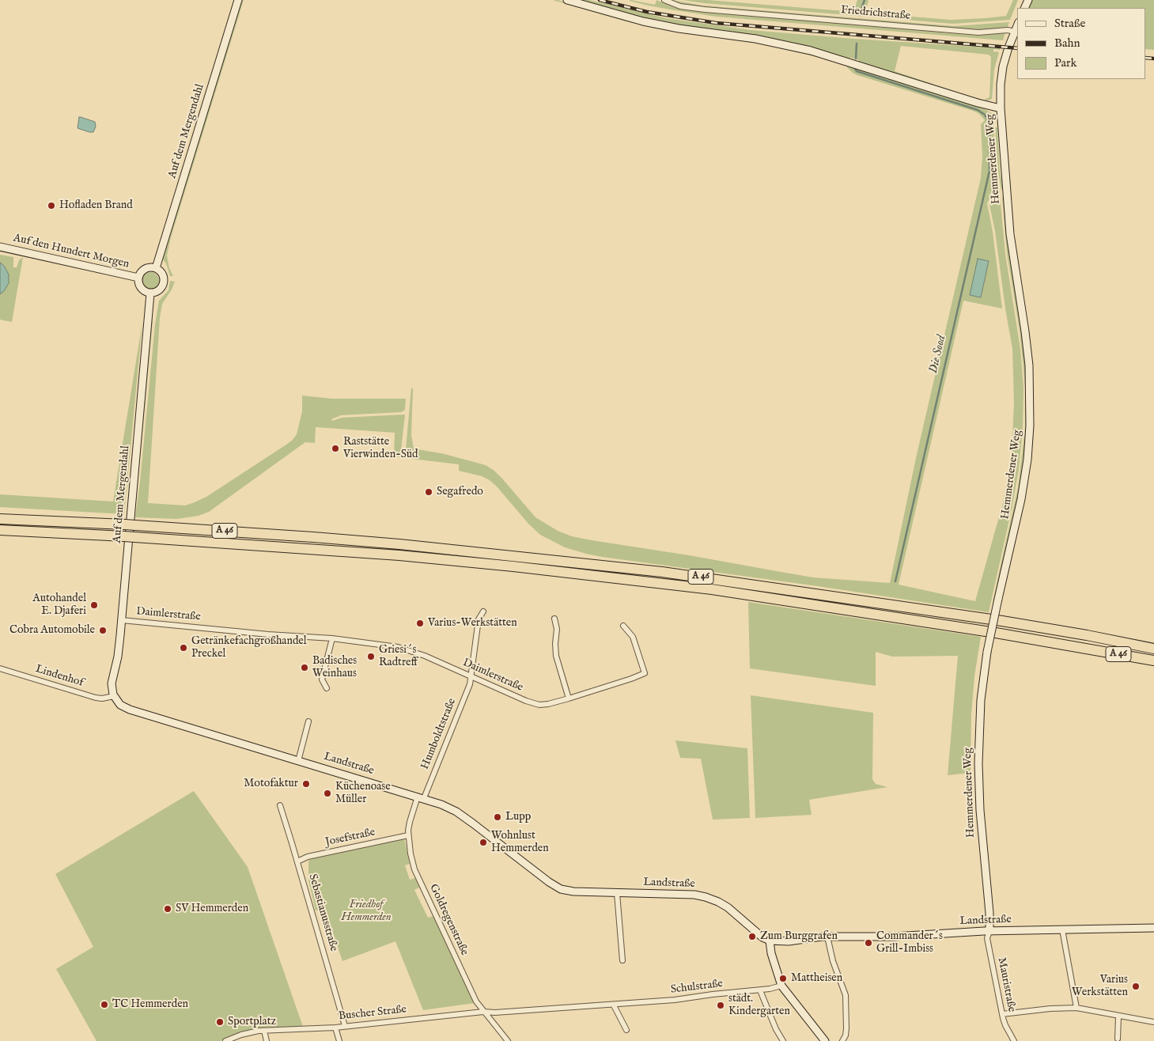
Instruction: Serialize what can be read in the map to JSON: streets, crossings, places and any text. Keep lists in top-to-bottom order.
{
  "streets": {
    "highway": ["A 46"],
    "street": [
      "Friedrichstraße",
      "Auf dem Mergendahl",
      "Hemmerdener Weg",
      "Auf den Hundert Morgen",
      "Daimlerstraße",
      "Lindenhof",
      "Humboldtstraße",
      "Landstraße",
      "Josefstraße",
      "Sebastianusstraße",
      "Goldregenstraße",
      "Mauristraße",
      "Schulstraße",
      "Buscher Straße"
    ]
  },
  "crossings": [
    ["Friedrichstraße", "Hemmerdener Weg"],
    ["Auf dem Mergendahl", "Auf den Hundert Morgen"],
    ["Auf dem Mergendahl", "Daimlerstraße"],
    ["Auf dem Mergendahl", "Lindenhof"],
    ["Auf dem Mergendahl", "Landstraße"],
    ["Hemmerdener Weg", "Landstraße"],
    ["Hemmerdener Weg", "Mauristraße"],
    ["Daimlerstraße", "Humboldtstraße"],
    ["Lindenhof", "Landstraße"],
    ["Humboldtstraße", "Landstraße"],
    ["Humboldtstraße", "Goldregenstraße"],
    ["Landstraße", "Goldregenstraße"],
    ["Landstraße", "Mauristraße"],
    ["Josefstraße", "Sebastianusstraße"],
    ["Josefstraße", "Goldregenstraße"],
    ["Sebastianusstraße", "Buscher Straße"],
    ["Goldregenstraße", "Schulstraße"],
    ["Goldregenstraße", "Buscher Straße"],
    ["Schulstraße", "Buscher Straße"]
  ],
  "water": ["Die Sood"],
  "parks": ["Friedhof Hemmerden"],
  "places": [
    "Hofladen Brand",
    "Raststätte Vierwinden-Süd",
    "Segafredo",
    "Autohandel E. Djaferi",
    "Varius-Werkstätten",
    "Cobra Automobile",
    "Getränkefachgroßhandel Preckel",
    "Griesi´s Radtreff",
    "Badisches Weinhaus",
    "Motofaktur",
    "Küchenoase Müller",
    "Lupp",
    "Wohnlust Hemmerden",
    "SV Hemmerden",
    "Zum Burggrafen",
    "Commander´s Grill-Imbiss",
    "Mattheisen",
    "Varius Werkstätten",
    "TC Hemmerden",
    "städt. Kindergarten",
    "Sportplatz"
  ],
  "legend": ["Straße", "Bahn", "Park"]
}
